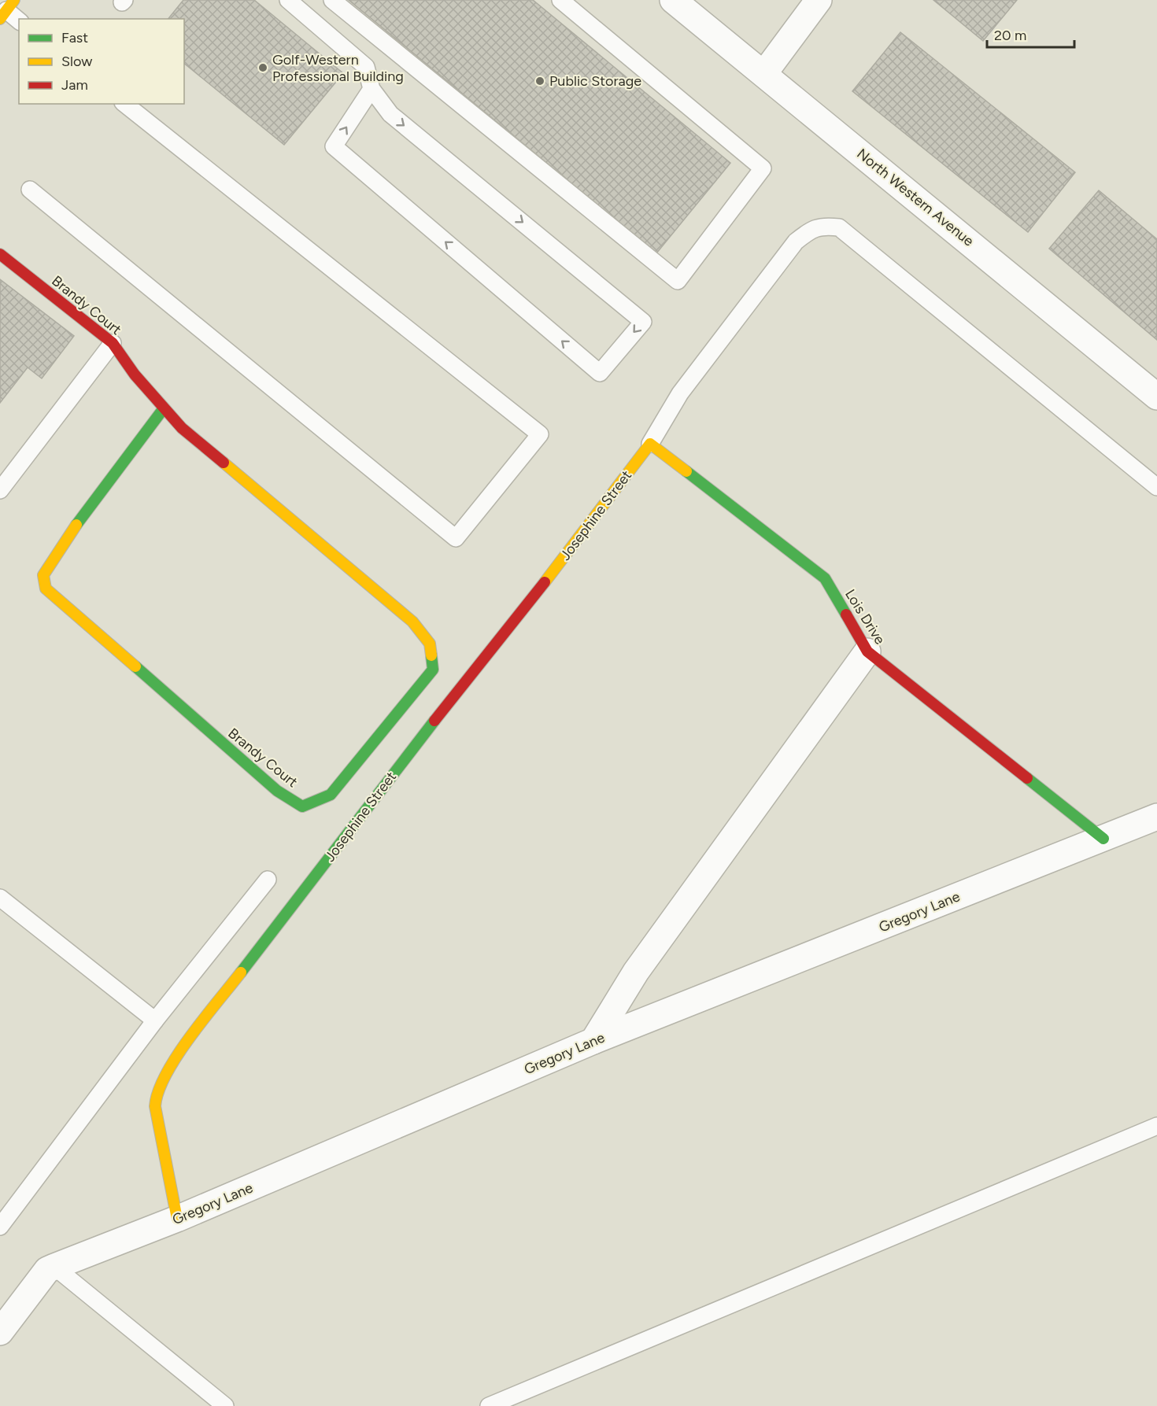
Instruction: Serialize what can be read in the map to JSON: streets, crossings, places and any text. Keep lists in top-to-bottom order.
{
  "streets": {
    "street": [
      "North Western Avenue",
      "Brandy Court",
      "Josephine Street",
      "Lois Drive",
      "Gregory Lane"
    ]
  },
  "crossings": [
    ["Josephine Street", "Lois Drive"],
    ["Josephine Street", "Gregory Lane"],
    ["Lois Drive", "Gregory Lane"]
  ],
  "places": ["Golf-Western Professional Building", "Public Storage"],
  "legend": ["Fast", "Slow", "Jam"],
  "scale_bar": "20 m"
}
